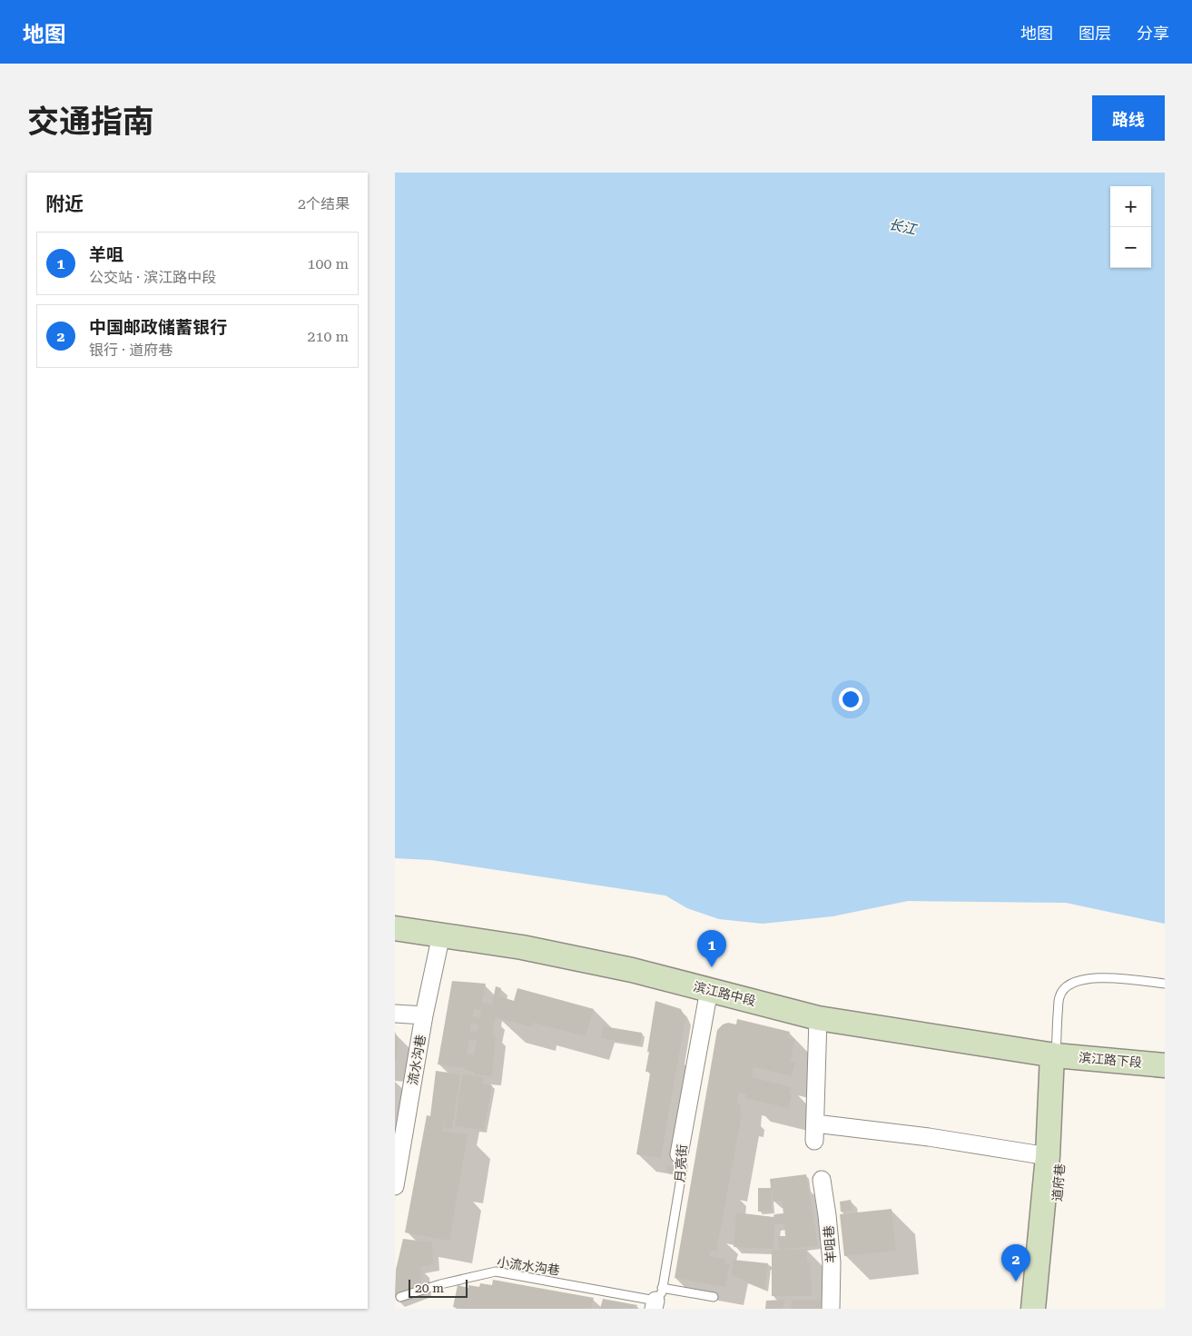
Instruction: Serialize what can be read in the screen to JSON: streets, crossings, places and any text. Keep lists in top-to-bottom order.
{
  "streets": {
    "main road": ["滨江路中段", "滨江路下段", "道府巷"],
    "street": ["流水沟巷", "月亮街", "羊咀巷"],
    "lane": ["小流水沟巷"]
  },
  "crossings": [
    ["滨江路中段", "流水沟巷"],
    ["滨江路中段", "滨江路下段"],
    ["滨江路中段", "月亮街"],
    ["滨江路中段", "道府巷"],
    ["滨江路下段", "道府巷"],
    ["月亮街", "小流水沟巷"]
  ],
  "water": ["长江"],
  "scale_bar": "20 m",
  "page": {
    "header": "地图",
    "nav": ["地图", "图层", "分享"],
    "title": "交通指南",
    "buttons": "路线",
    "heading": ["附近", "2个结果"],
    "map_buttons": ["+", "−"],
    "list": [
      {
        "mark": "1",
        "name": "羊咀",
        "note": "公交站 · 滨江路中段",
        "value": "100 m"
      },
      {
        "mark": "2",
        "name": "中国邮政储蓄银行",
        "note": "银行 · 道府巷",
        "value": "210 m"
      }
    ],
    "pins": ["1", "2"],
    "scale": "20 m"
  }
}
